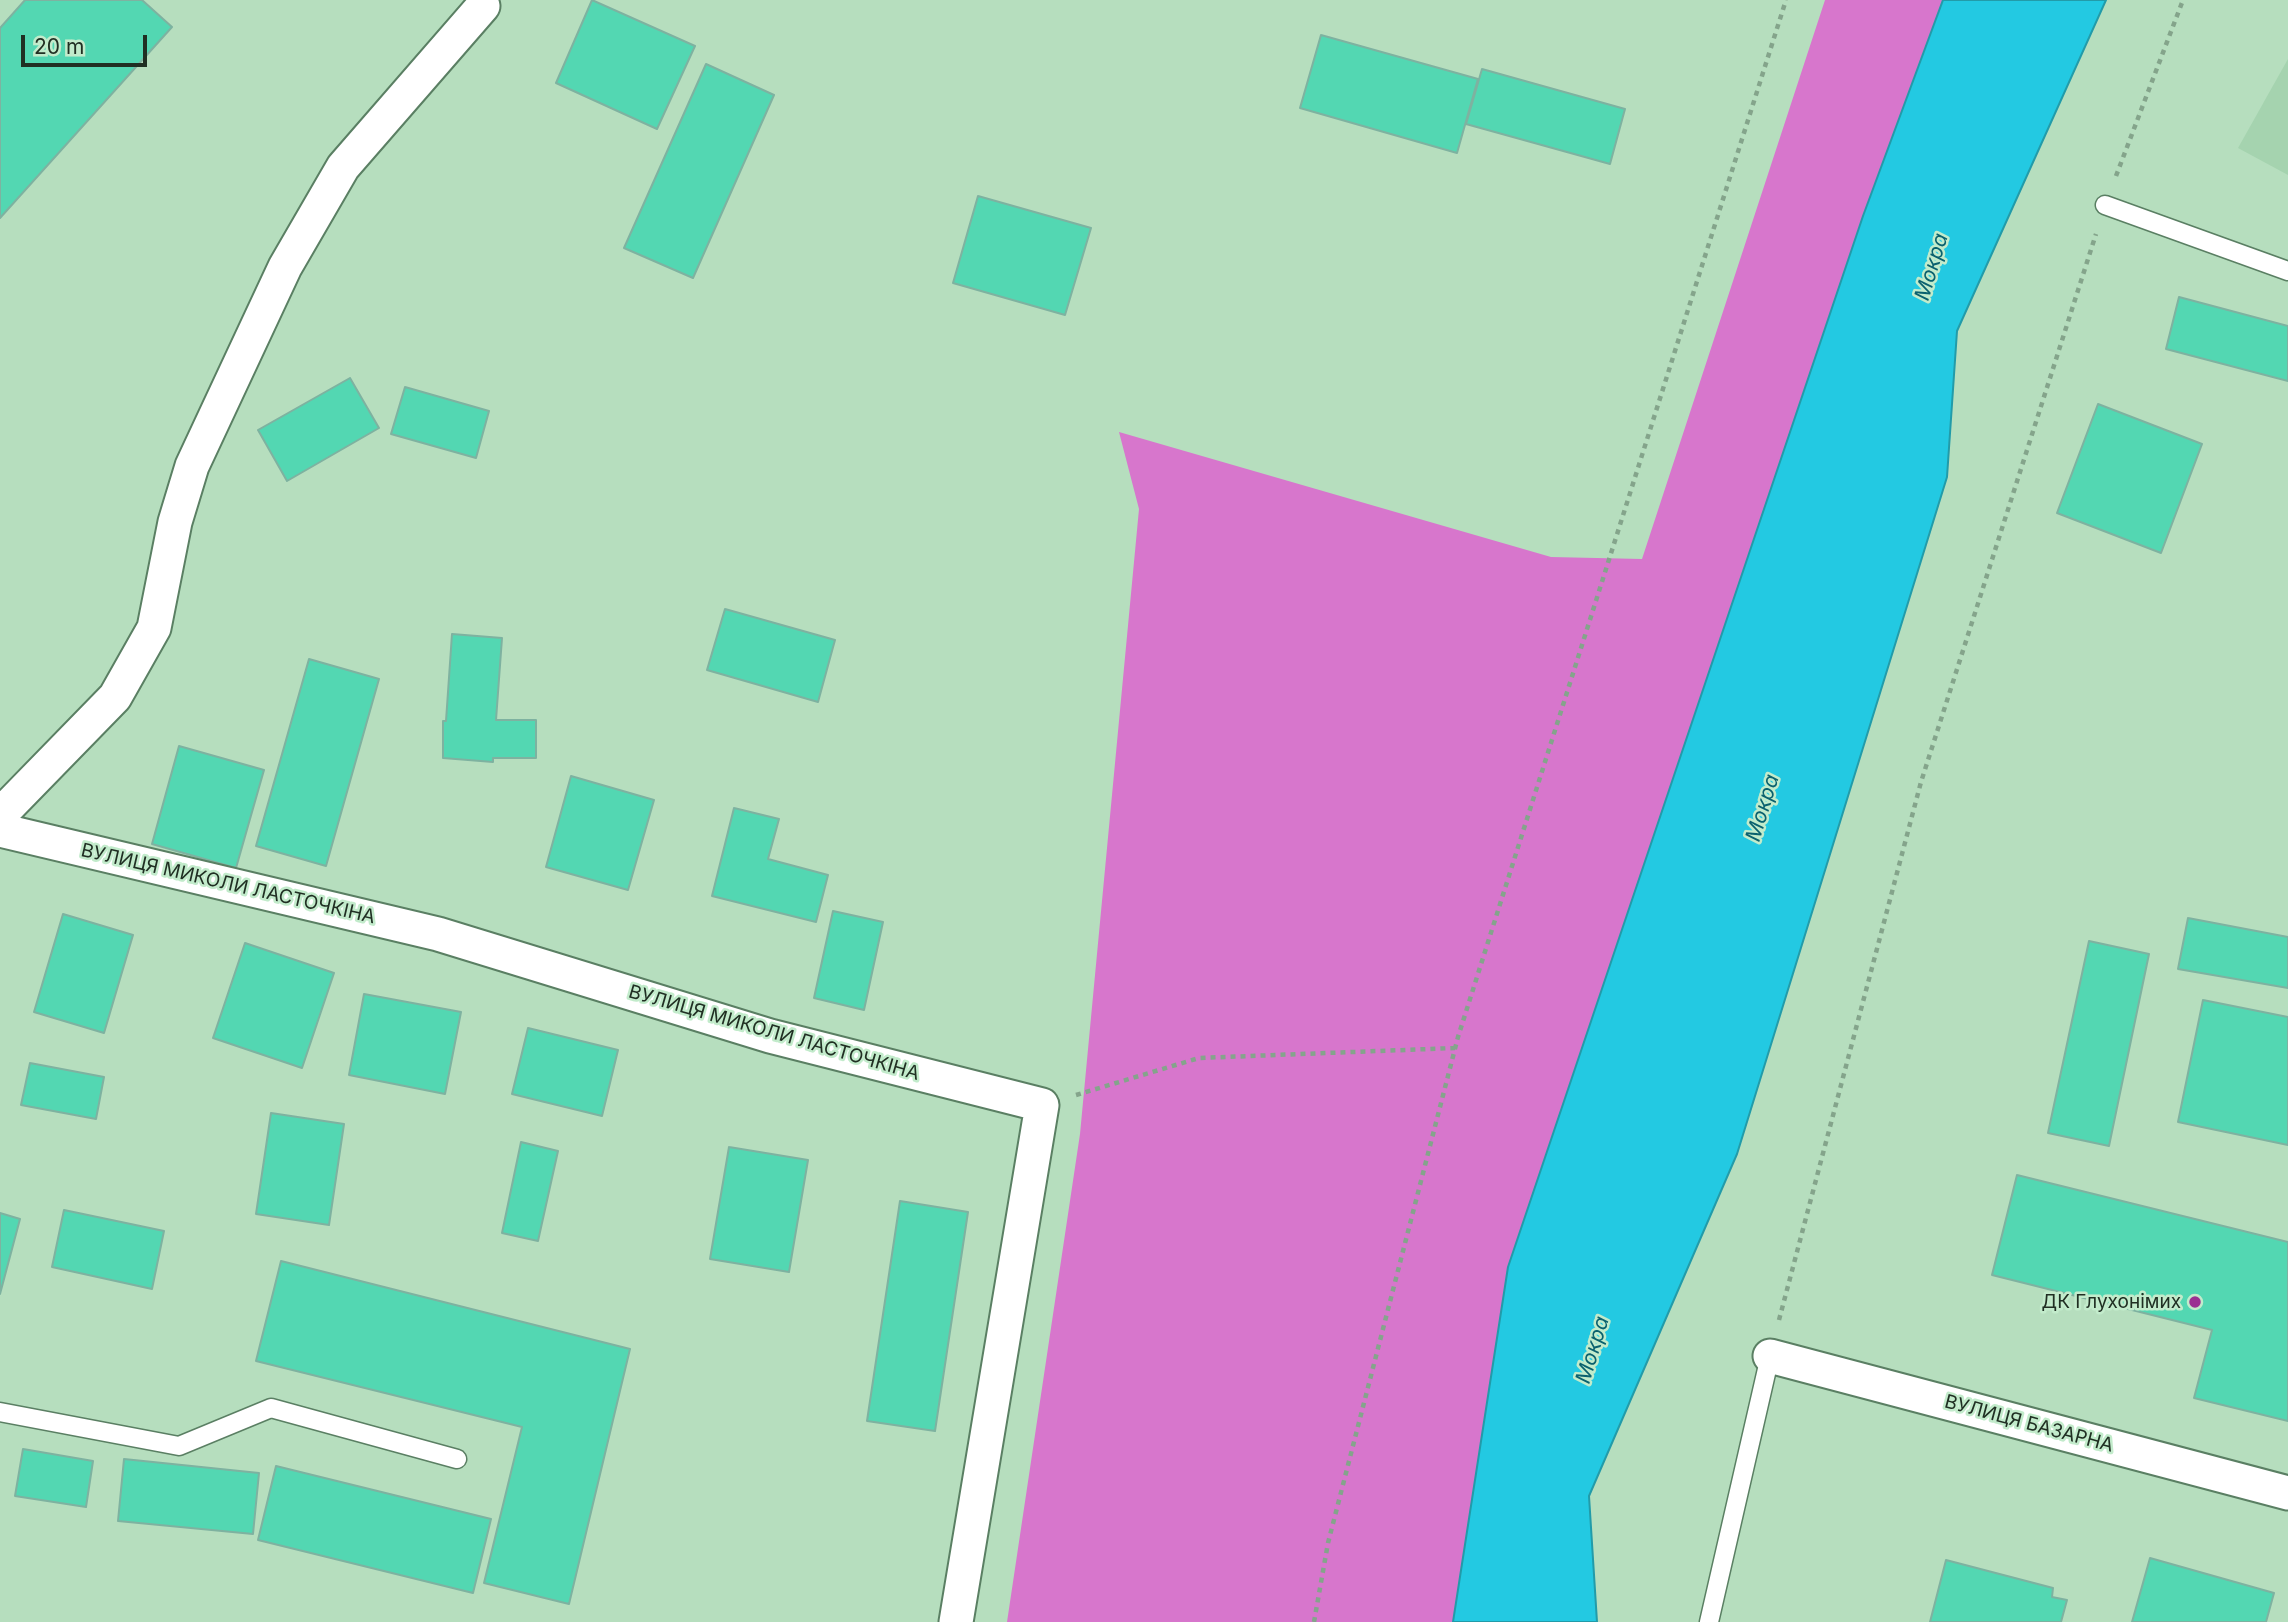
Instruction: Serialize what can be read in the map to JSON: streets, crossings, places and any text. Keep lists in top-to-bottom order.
{
  "streets": {
    "street": ["ВУЛИЦЯ МИКОЛИ ЛАСТОЧКІНА", "ВУЛИЦЯ БАЗАРНА"]
  },
  "water": ["Мокра"],
  "places": ["ДК Глухонімих"],
  "scale_bar": "20 m"
}
